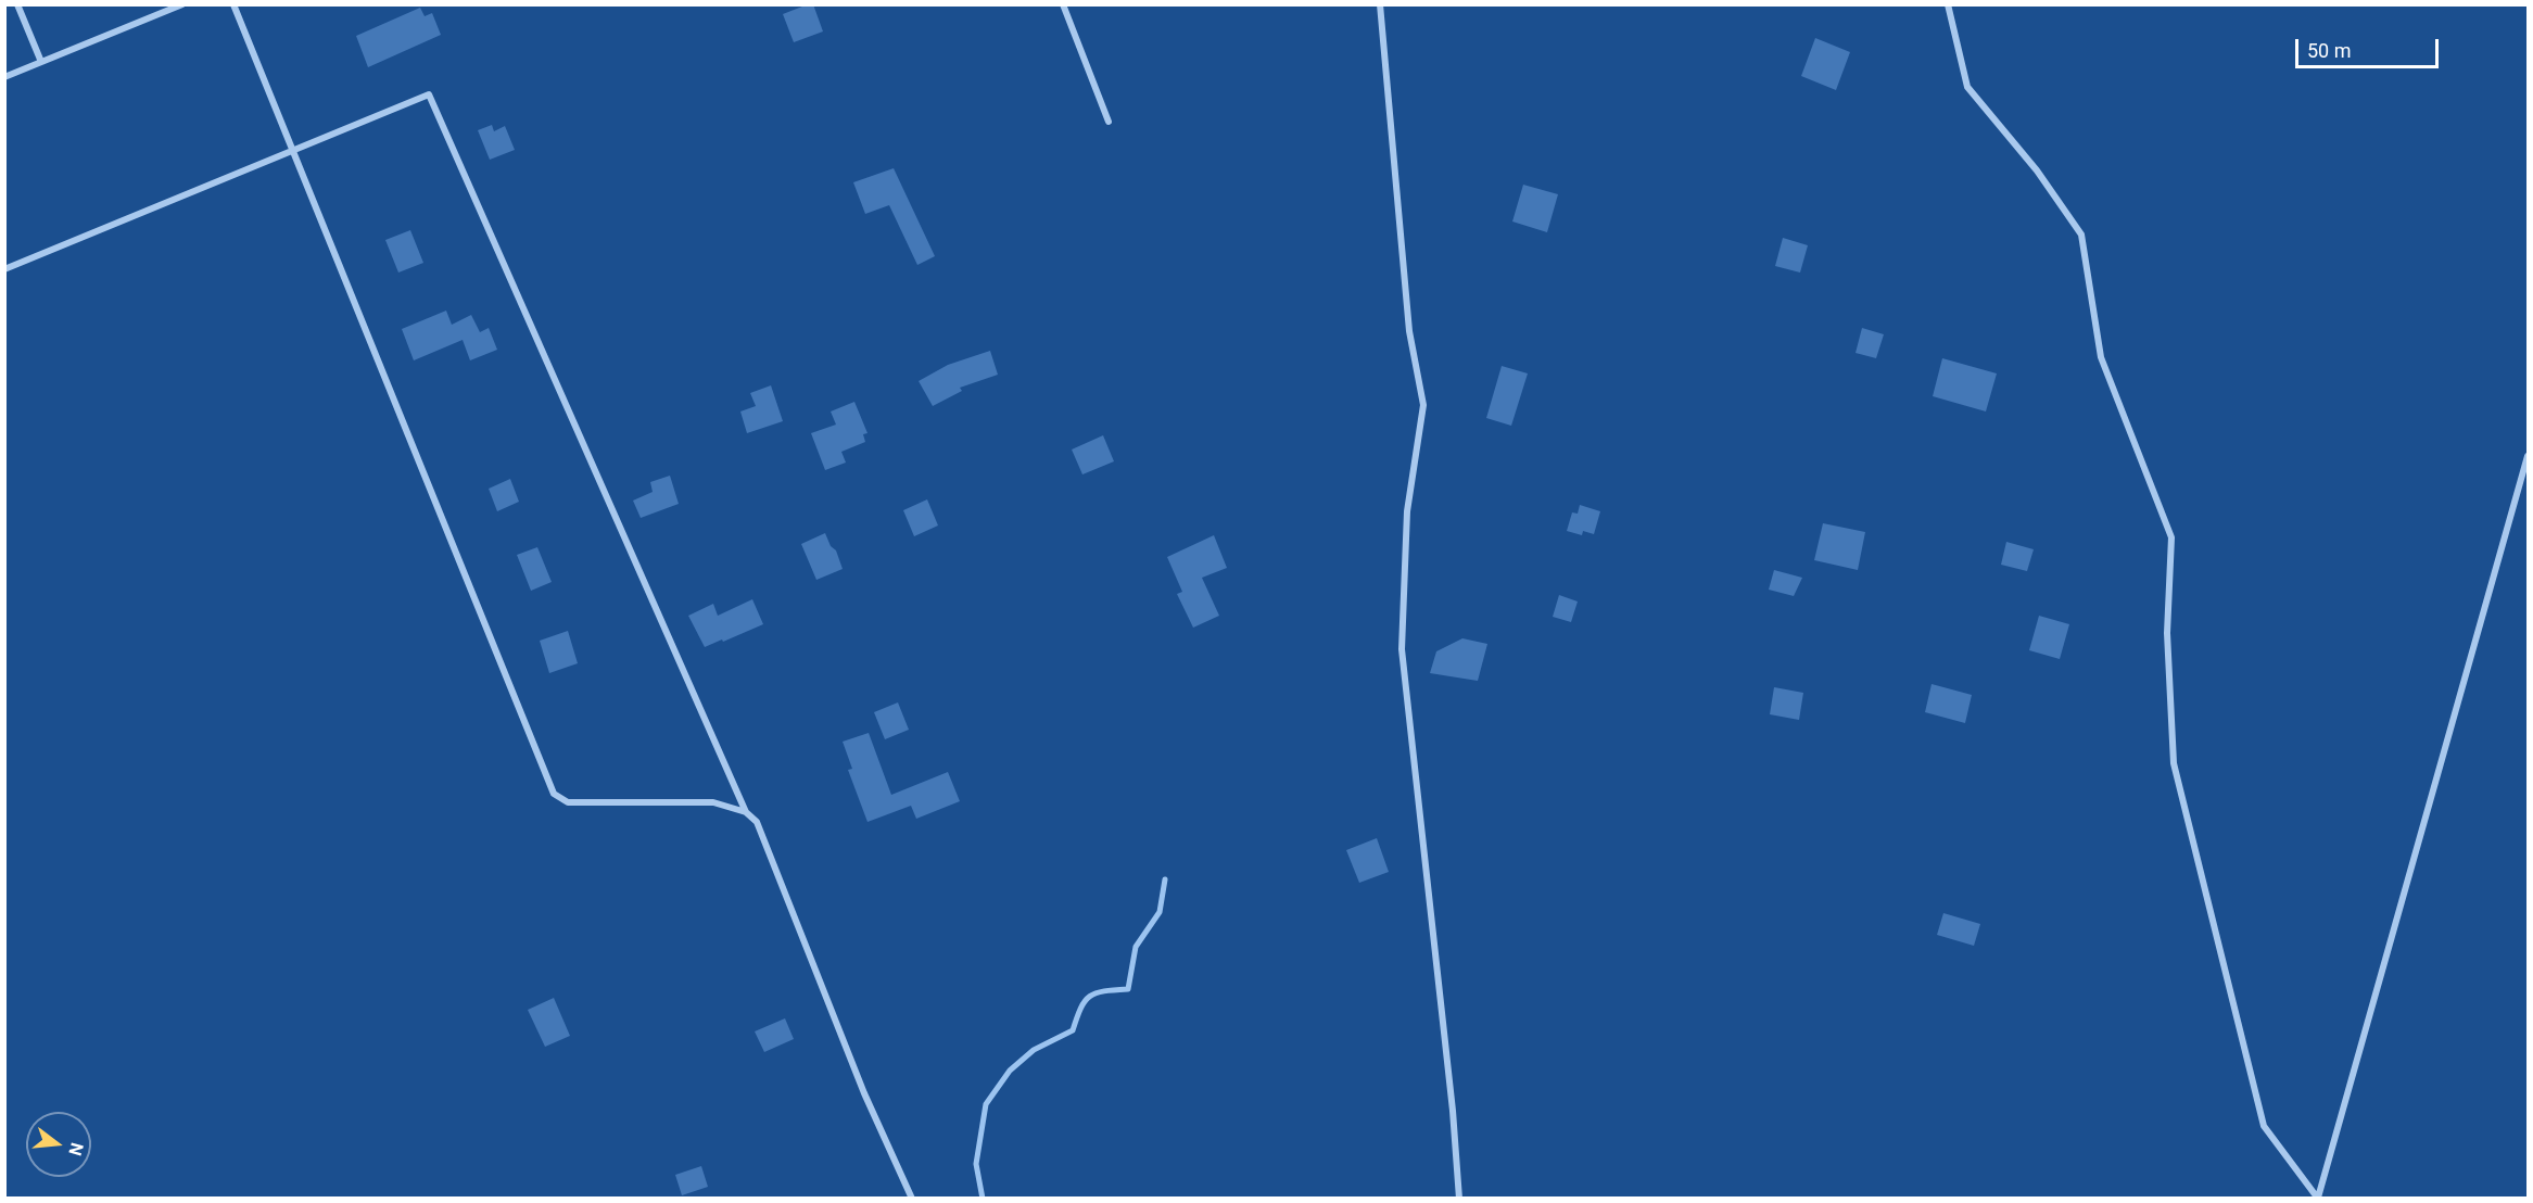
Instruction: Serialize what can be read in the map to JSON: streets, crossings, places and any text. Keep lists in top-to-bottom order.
{
  "scale_bar": "50 m",
  "north": "right"
}
